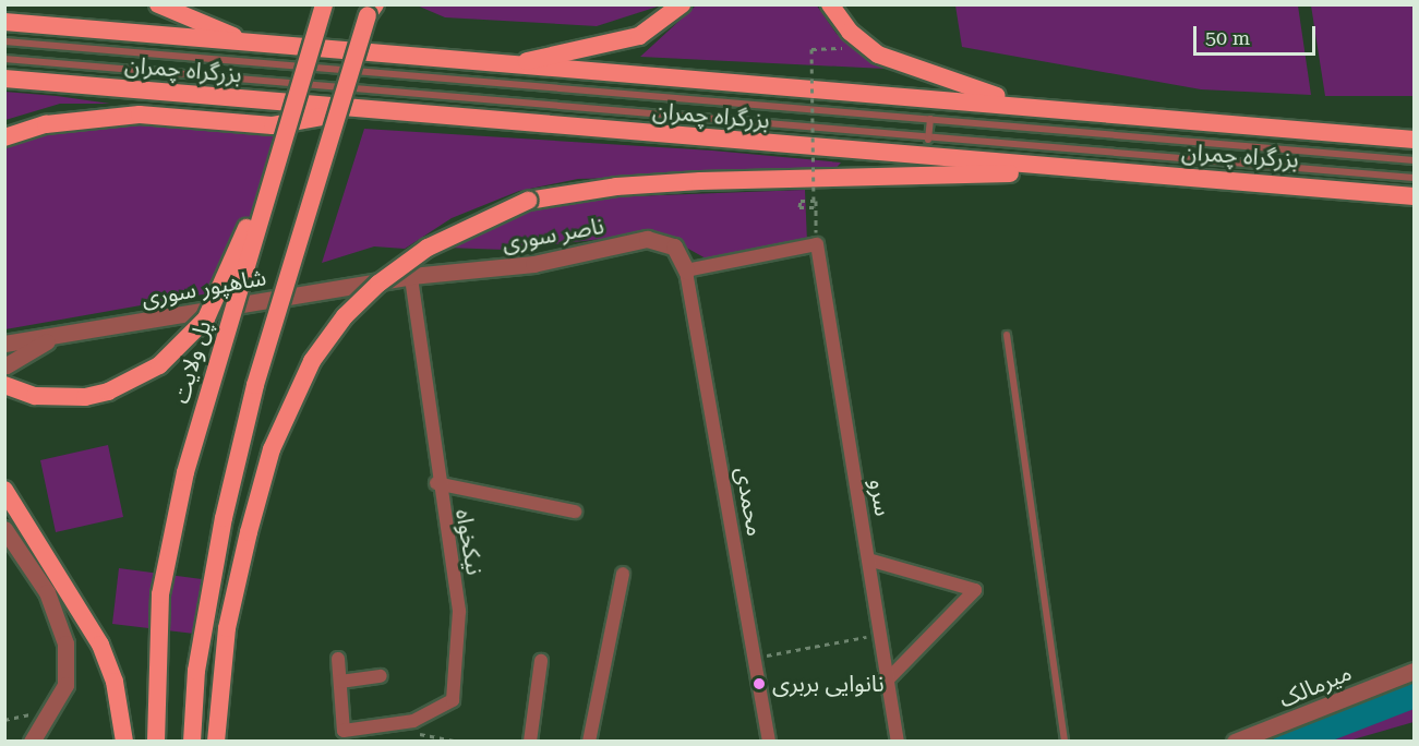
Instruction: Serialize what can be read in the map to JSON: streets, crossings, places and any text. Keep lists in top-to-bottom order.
{
  "streets": {
    "highway": ["بزرگراه چمران", "پل ولایت"],
    "street": [
      "ناصر سوری",
      "شاهپور سوری",
      "سرو",
      "محمدی",
      "نیکخواه",
      "میرمالک"
    ]
  },
  "crossings": [
    ["ناصر سوری", "شاهپور سوری"],
    ["ناصر سوری", "محمدی"],
    ["ناصر سوری", "نیکخواه"],
    ["شاهپور سوری", "نیکخواه"]
  ],
  "places": ["نانوایی بربری"],
  "scale_bar": "50 m"
}
